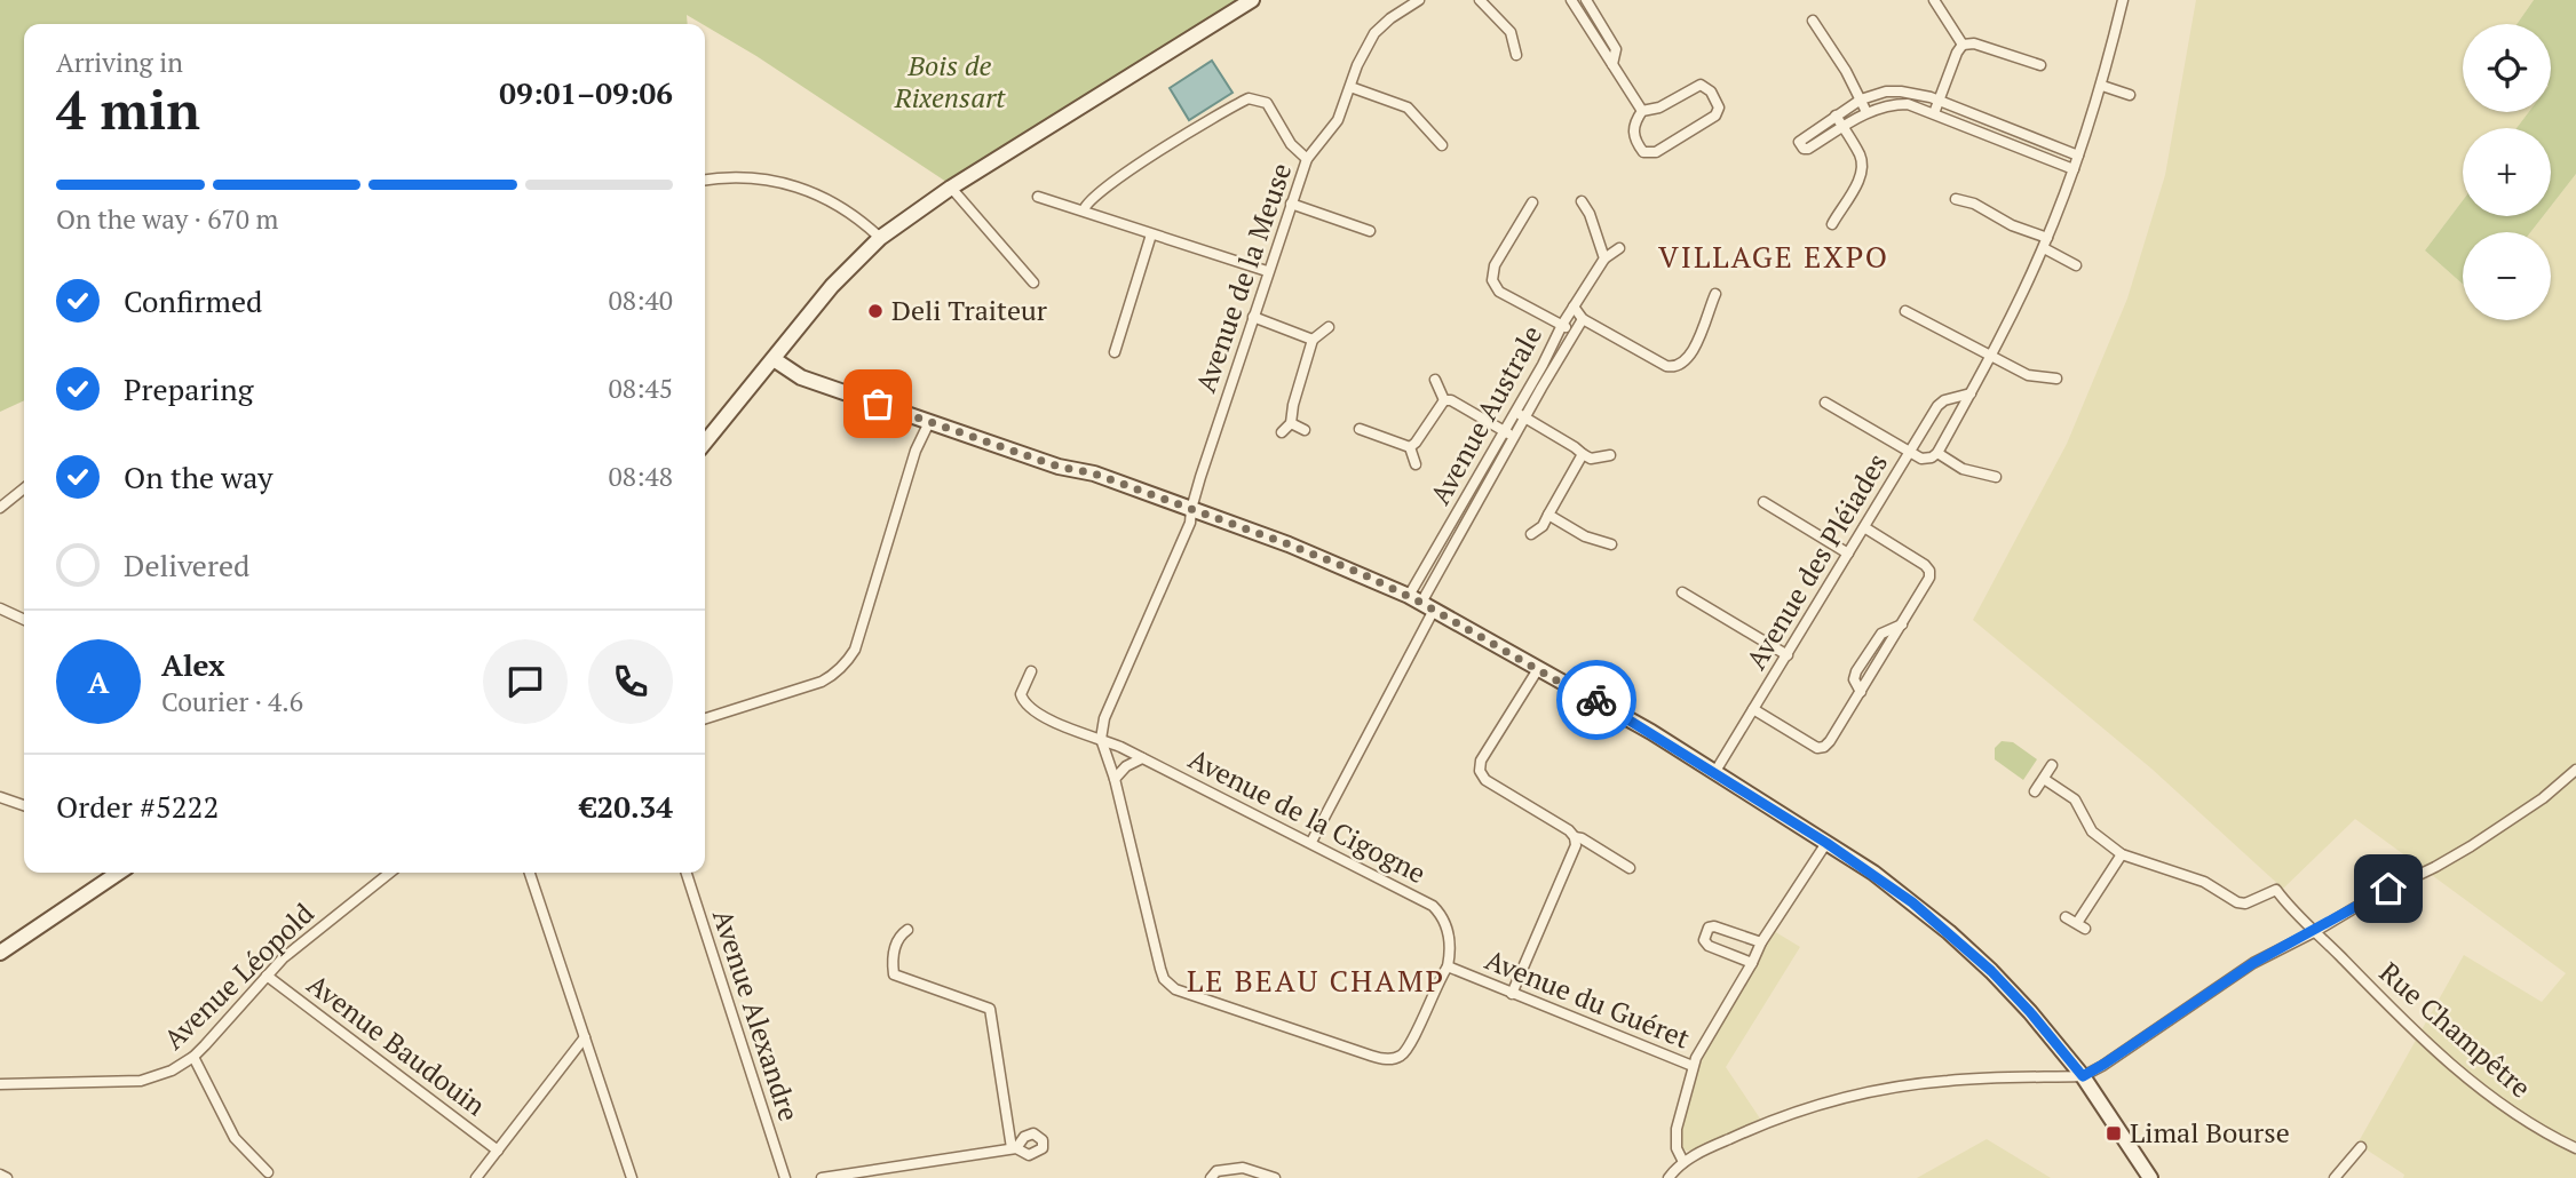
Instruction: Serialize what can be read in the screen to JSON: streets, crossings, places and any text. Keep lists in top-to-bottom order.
{
  "streets": {
    "street": [
      "Avenue de la Meuse",
      "Avenue Australe",
      "Avenue des Pléiades",
      "Avenue de la Cigogne",
      "Avenue Léopold",
      "Avenue du Guéret",
      "Avenue Alexandre",
      "Rue Champêtre",
      "Avenue Baudouin"
    ]
  },
  "crossings": [
    ["Avenue de la Cigogne", "Avenue du Guéret"],
    ["Avenue Léopold", "Avenue Baudouin"]
  ],
  "districts": ["VILLAGE EXPO", "LE BEAU CHAMP"],
  "parks": ["Bois de Rixensart"],
  "places": {
    "other": ["Deli Traiteur"],
    "transit": ["Limal Bourse"]
  },
  "page": {
    "map_buttons": ["+", "−"],
    "heading": ["4 min", "Arriving in", "09:01–09:06"],
    "panel": [
      "Alex",
      "Courier · 4.6",
      "Order #5222",
      "€20.34"
    ],
    "bar": "On the way · 670 m",
    "list": [
      ["Confirmed", "08:40"],
      ["Preparing", "08:45"],
      ["On the way", "08:48"],
      "Delivered"
    ],
    "round": "A"
  }
}
